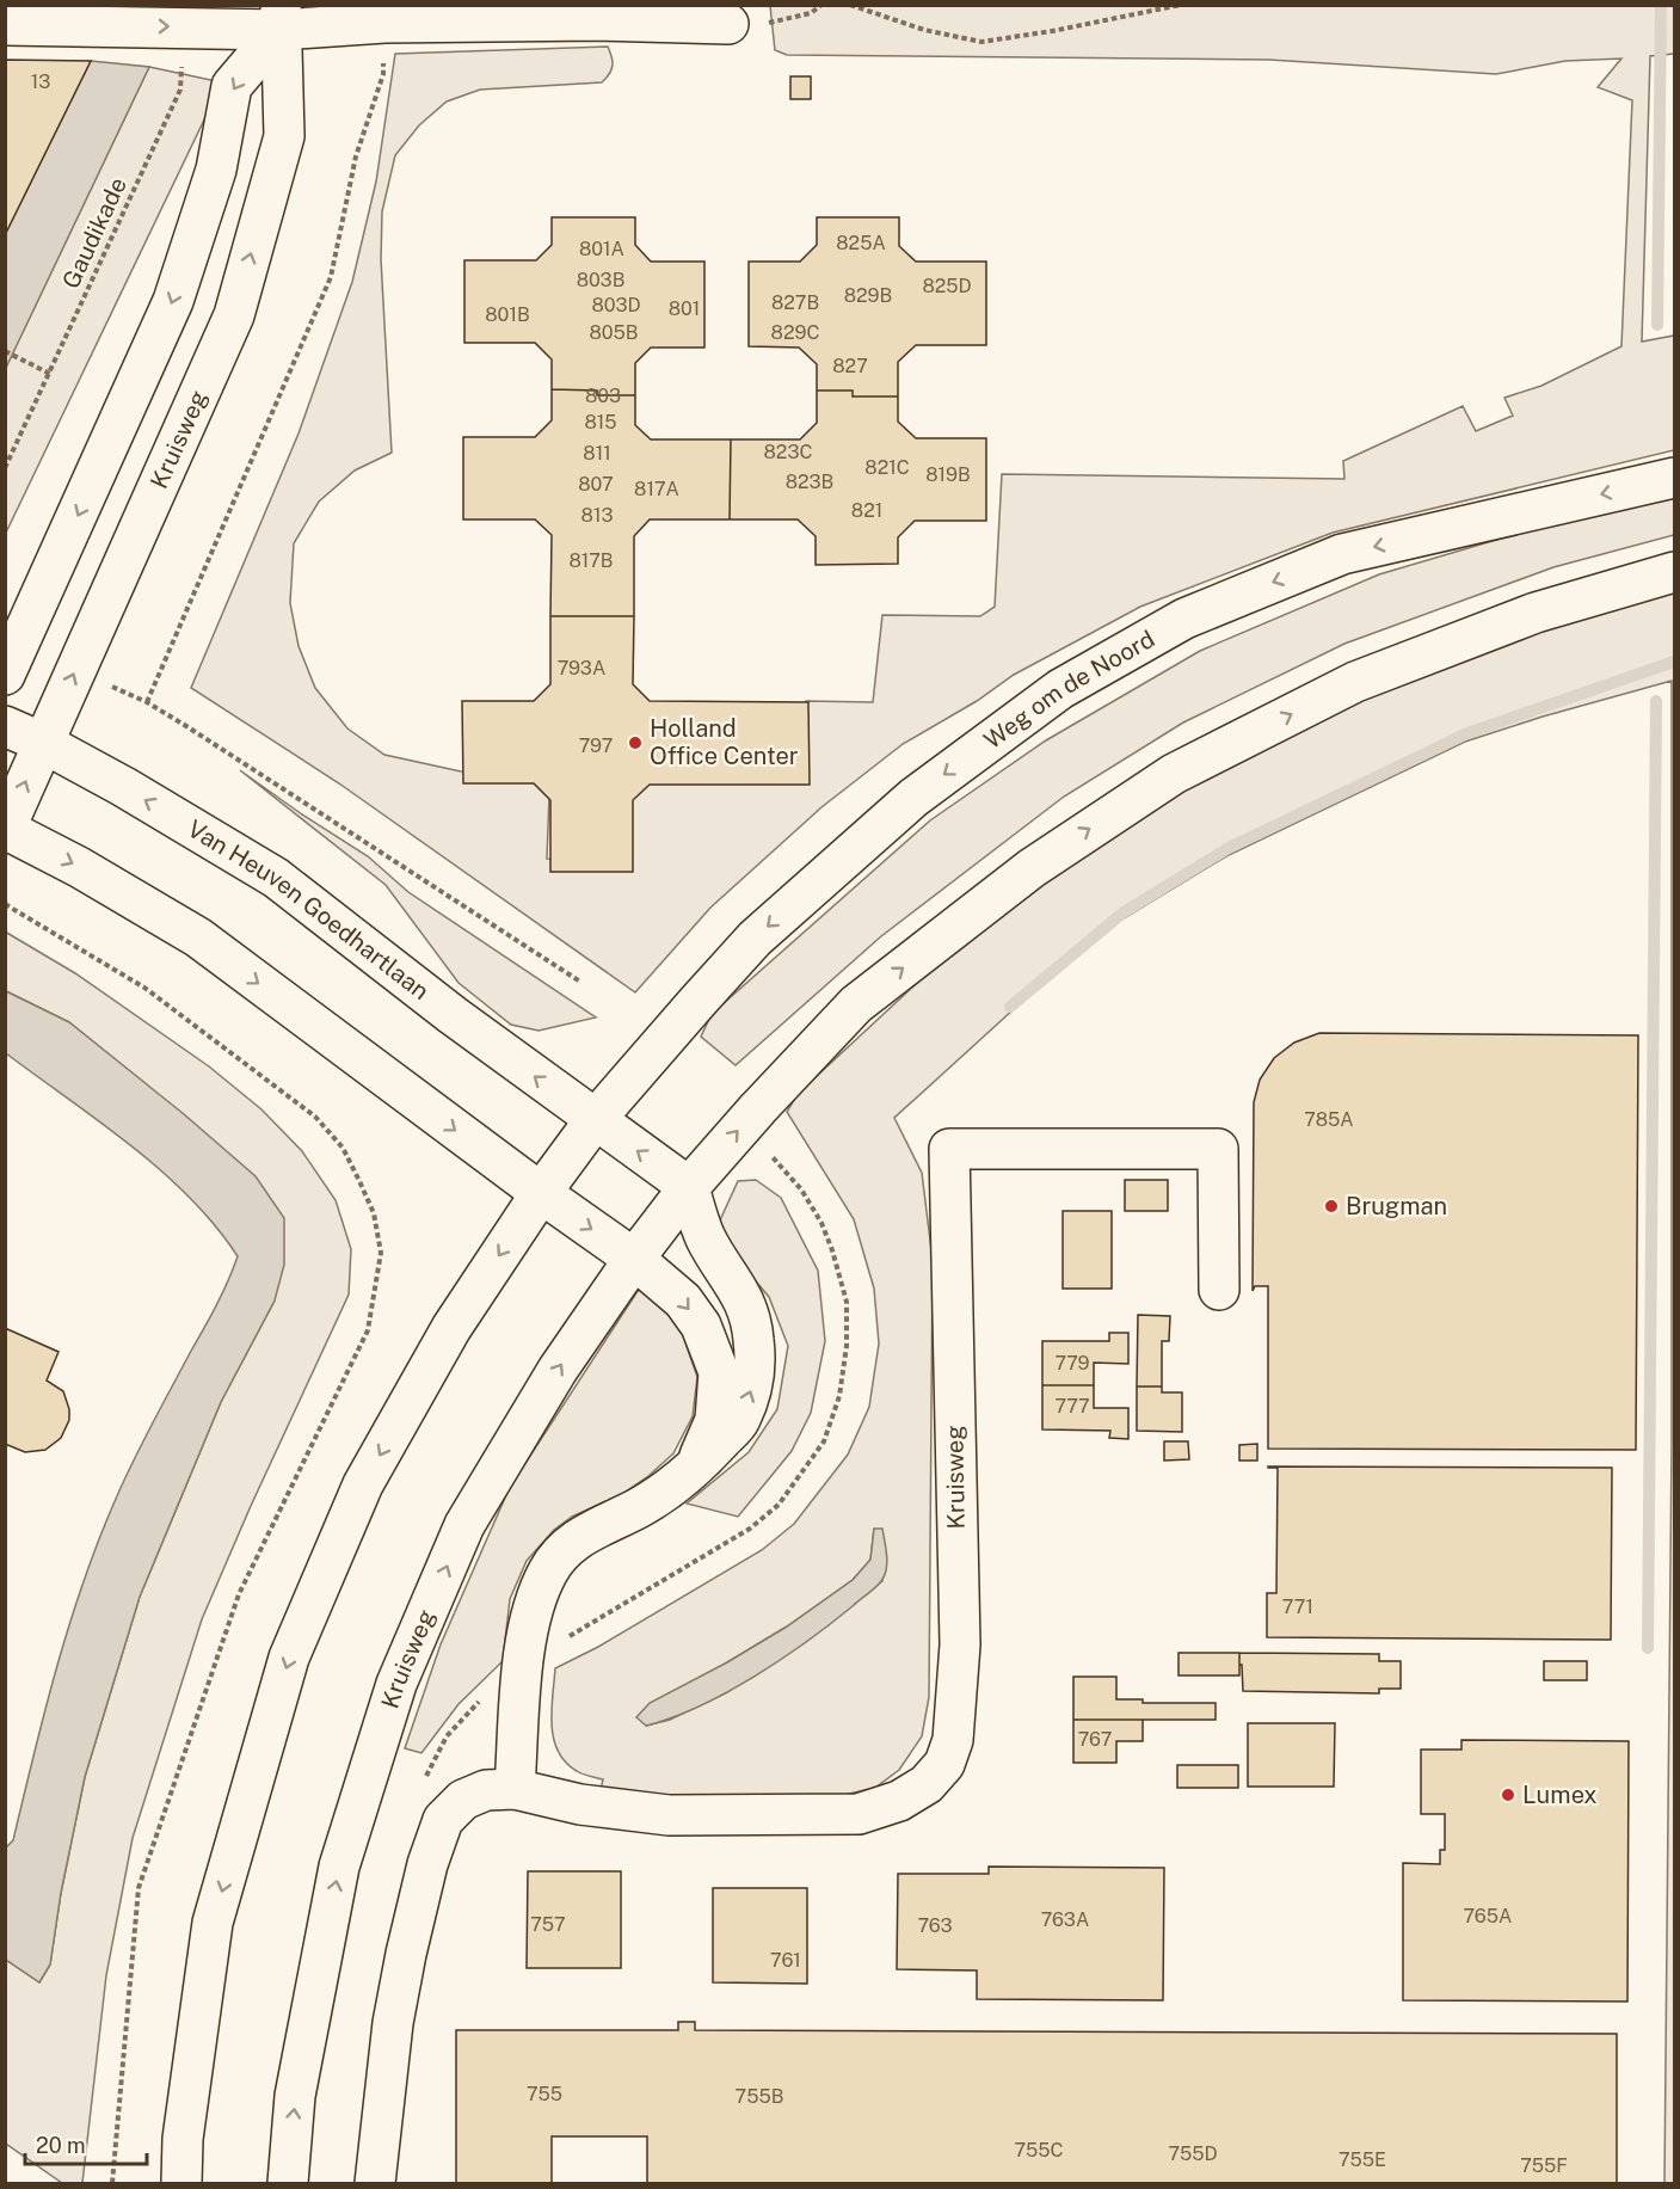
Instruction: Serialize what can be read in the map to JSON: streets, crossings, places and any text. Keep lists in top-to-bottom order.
{
  "streets": {
    "main road": ["Kruisweg", "Weg om de Noord", "Van Heuven Goedhartlaan"],
    "path": ["Gaudikade"]
  },
  "crossings": [
    ["Kruisweg", "Van Heuven Goedhartlaan"],
    ["Weg om de Noord", "Van Heuven Goedhartlaan"]
  ],
  "places": ["Holland Office Center", "Brugman", "Lumex"],
  "house_numbers": [
    "13",
    "825A",
    "801A",
    "803B",
    "825D",
    "829B",
    "827B",
    "803D",
    "801",
    "801B",
    "805B",
    "829C",
    "827",
    "803",
    "815",
    "823C",
    "811",
    "821C",
    "819B",
    "823B",
    "807",
    "817A",
    "821",
    "813",
    "817B",
    "793A",
    "797",
    "785A",
    "779",
    "777",
    "771",
    "767",
    "765A",
    "763A",
    "757",
    "763",
    "761",
    "755",
    "755B",
    "755C",
    "755D",
    "755E",
    "755F"
  ],
  "scale_bar": "20 m"
}
